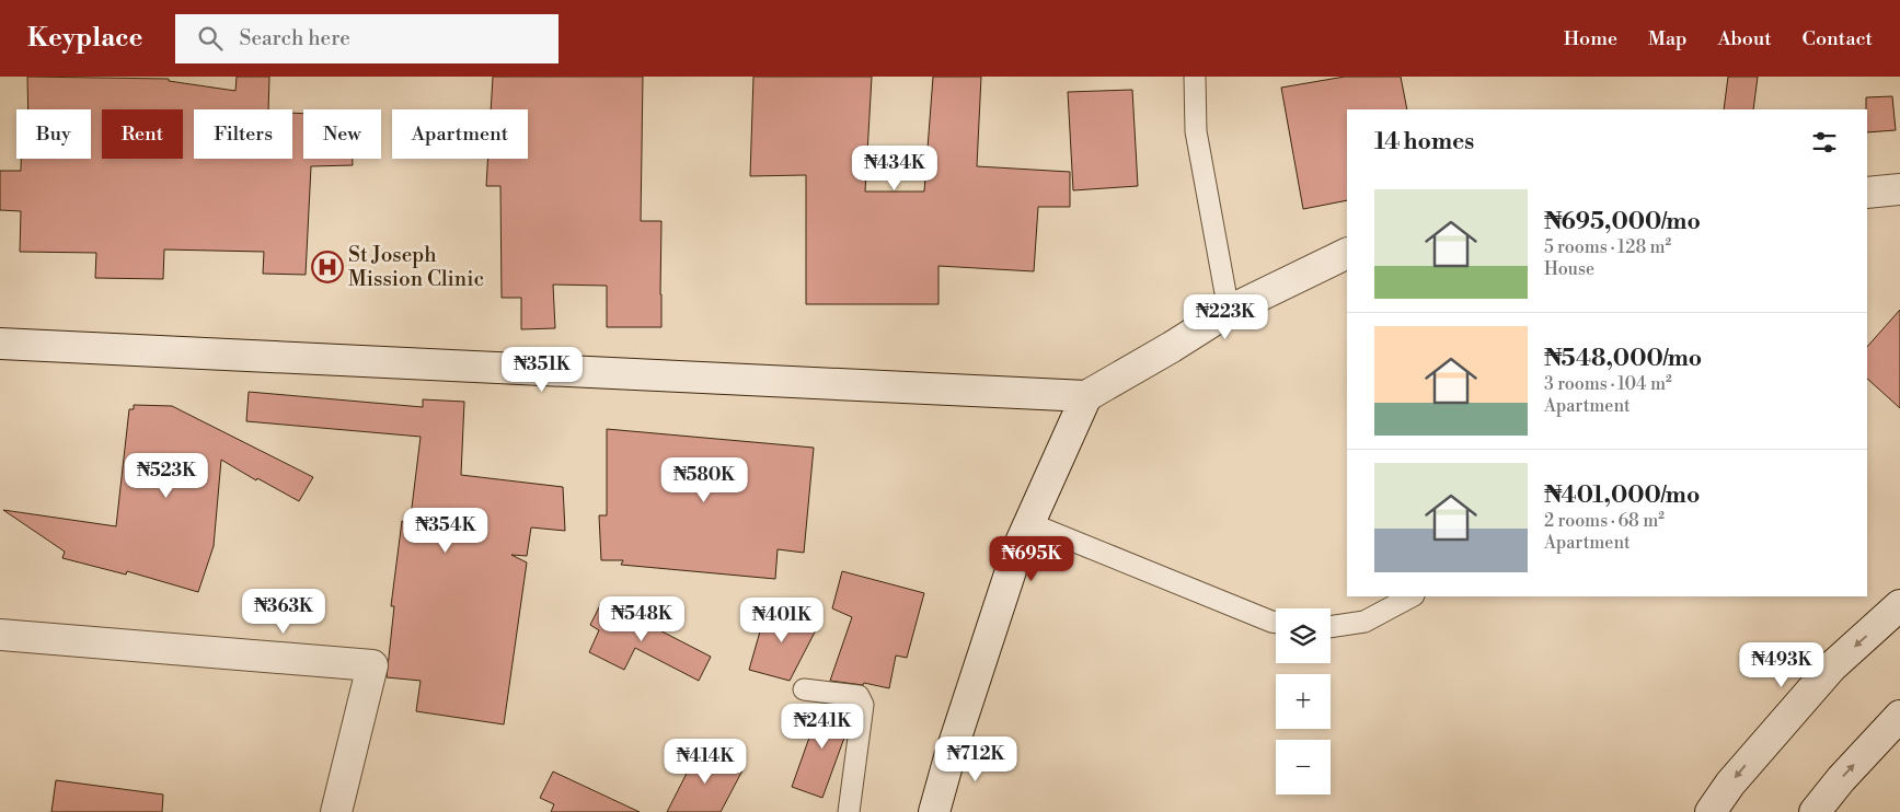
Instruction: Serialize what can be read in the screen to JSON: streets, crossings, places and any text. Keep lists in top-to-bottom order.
{
  "places": {
    "hospital": ["St Joseph Mission Clinic"]
  },
  "page": {
    "header": "Keyplace",
    "search": "Search here",
    "nav": [
      "Home",
      "Map",
      "About",
      "Contact"
    ],
    "chip": [
      "Buy",
      "Rent",
      "Filters",
      "New",
      "Apartment"
    ],
    "heading": "14 homes",
    "price": [
      "₦434K",
      "₦223K",
      "₦351K",
      "₦523K",
      "₦580K",
      "₦354K",
      "₦695K",
      "₦363K",
      "₦548K",
      "₦401K",
      "₦493K",
      "₦241K",
      "₦712K",
      "₦414K"
    ],
    "list": [
      {
        "name": "₦695,000/mo",
        "note": "5 rooms · 128 m² · House"
      },
      {
        "name": "₦548,000/mo",
        "note": "3 rooms · 104 m² · Apartment"
      },
      {
        "name": "₦401,000/mo",
        "note": "2 rooms · 68 m² · Apartment"
      }
    ],
    "map_buttons": ["+", "−"]
  }
}
